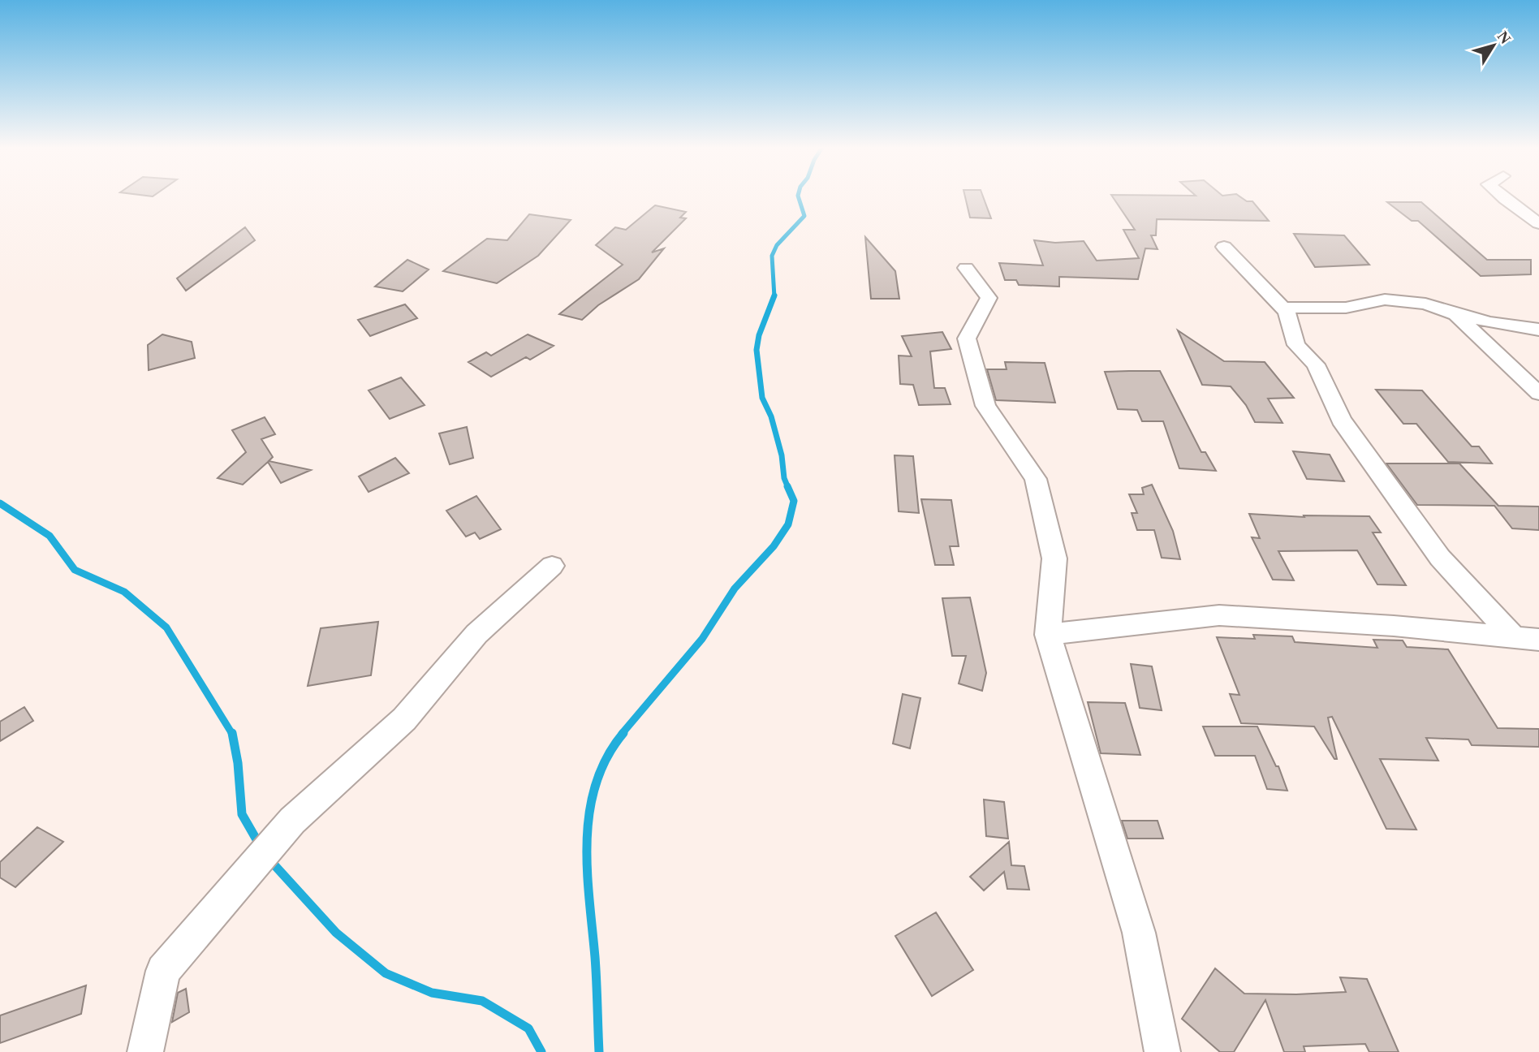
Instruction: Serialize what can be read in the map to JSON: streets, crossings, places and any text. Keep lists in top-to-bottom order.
{
  "north": "top right"
}
